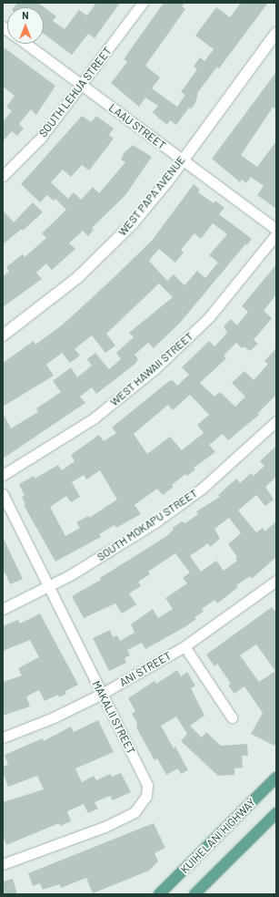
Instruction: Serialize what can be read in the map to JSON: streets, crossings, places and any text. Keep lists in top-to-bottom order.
{
  "streets": {
    "main road": ["KUIHELANI HIGHWAY"],
    "street": [
      "SOUTH LEHUA STREET",
      "LAAU STREET",
      "WEST PAPA AVENUE",
      "WEST HAWAII STREET",
      "SOUTH MOKAPU STREET",
      "ANI STREET",
      "MAKALII STREET"
    ]
  },
  "crossings": [
    ["SOUTH LEHUA STREET", "LAAU STREET"],
    ["LAAU STREET", "WEST PAPA AVENUE"],
    ["SOUTH MOKAPU STREET", "MAKALII STREET"],
    ["ANI STREET", "MAKALII STREET"]
  ],
  "north": "top"
}
